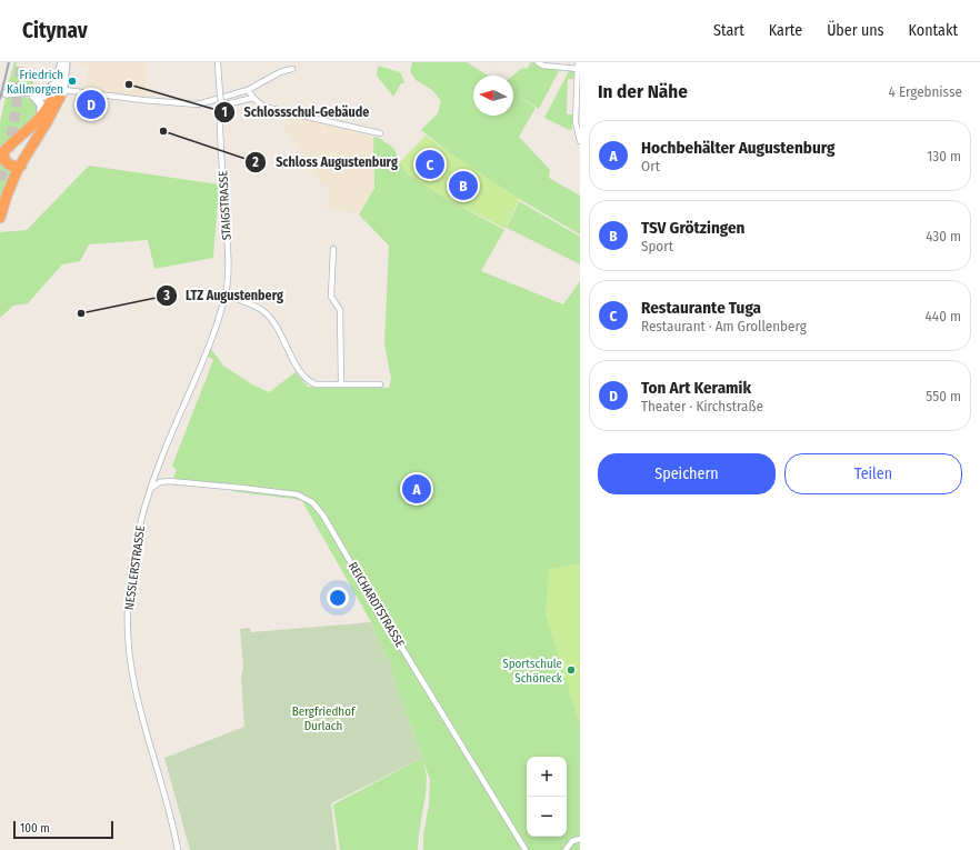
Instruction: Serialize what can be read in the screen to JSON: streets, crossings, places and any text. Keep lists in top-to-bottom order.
{
  "streets": {
    "street": ["STAIGSTRASSE", "NESSLERSTRASSE", "REICHARDTSTRASSE"]
  },
  "crossings": [
    ["STAIGSTRASSE", "NESSLERSTRASSE"],
    ["NESSLERSTRASSE", "REICHARDTSTRASSE"]
  ],
  "parks": ["Bergfriedhof Durlach"],
  "places": [
    "Friedrich Kallmorgen",
    "Schlossschul-Gebäude",
    "Schloss Augustenburg",
    "LTZ Augustenberg",
    "Sportschule Schöneck"
  ],
  "scale_bar": "100 m",
  "north": "left",
  "page": {
    "header": "Citynav",
    "nav": [
      "Start",
      "Karte",
      "Über uns",
      "Kontakt"
    ],
    "heading": ["In der Nähe", "4 Ergebnisse"],
    "pins": [
      "D",
      "C",
      "B",
      "A"
    ],
    "list": [
      {
        "mark": "A",
        "name": "Hochbehälter Augustenburg",
        "note": "Ort",
        "value": "130 m"
      },
      {
        "mark": "B",
        "name": "TSV Grötzingen",
        "note": "Sport",
        "value": "430 m"
      },
      {
        "mark": "C",
        "name": "Restaurante Tuga",
        "note": "Restaurant · Am Grollenberg",
        "value": "440 m"
      },
      {
        "mark": "D",
        "name": "Ton Art Keramik",
        "note": "Theater · Kirchstraße",
        "value": "550 m"
      }
    ],
    "buttons": ["Speichern", "Teilen"],
    "map_buttons": ["+", "−"],
    "scale": "100 m"
  }
}
